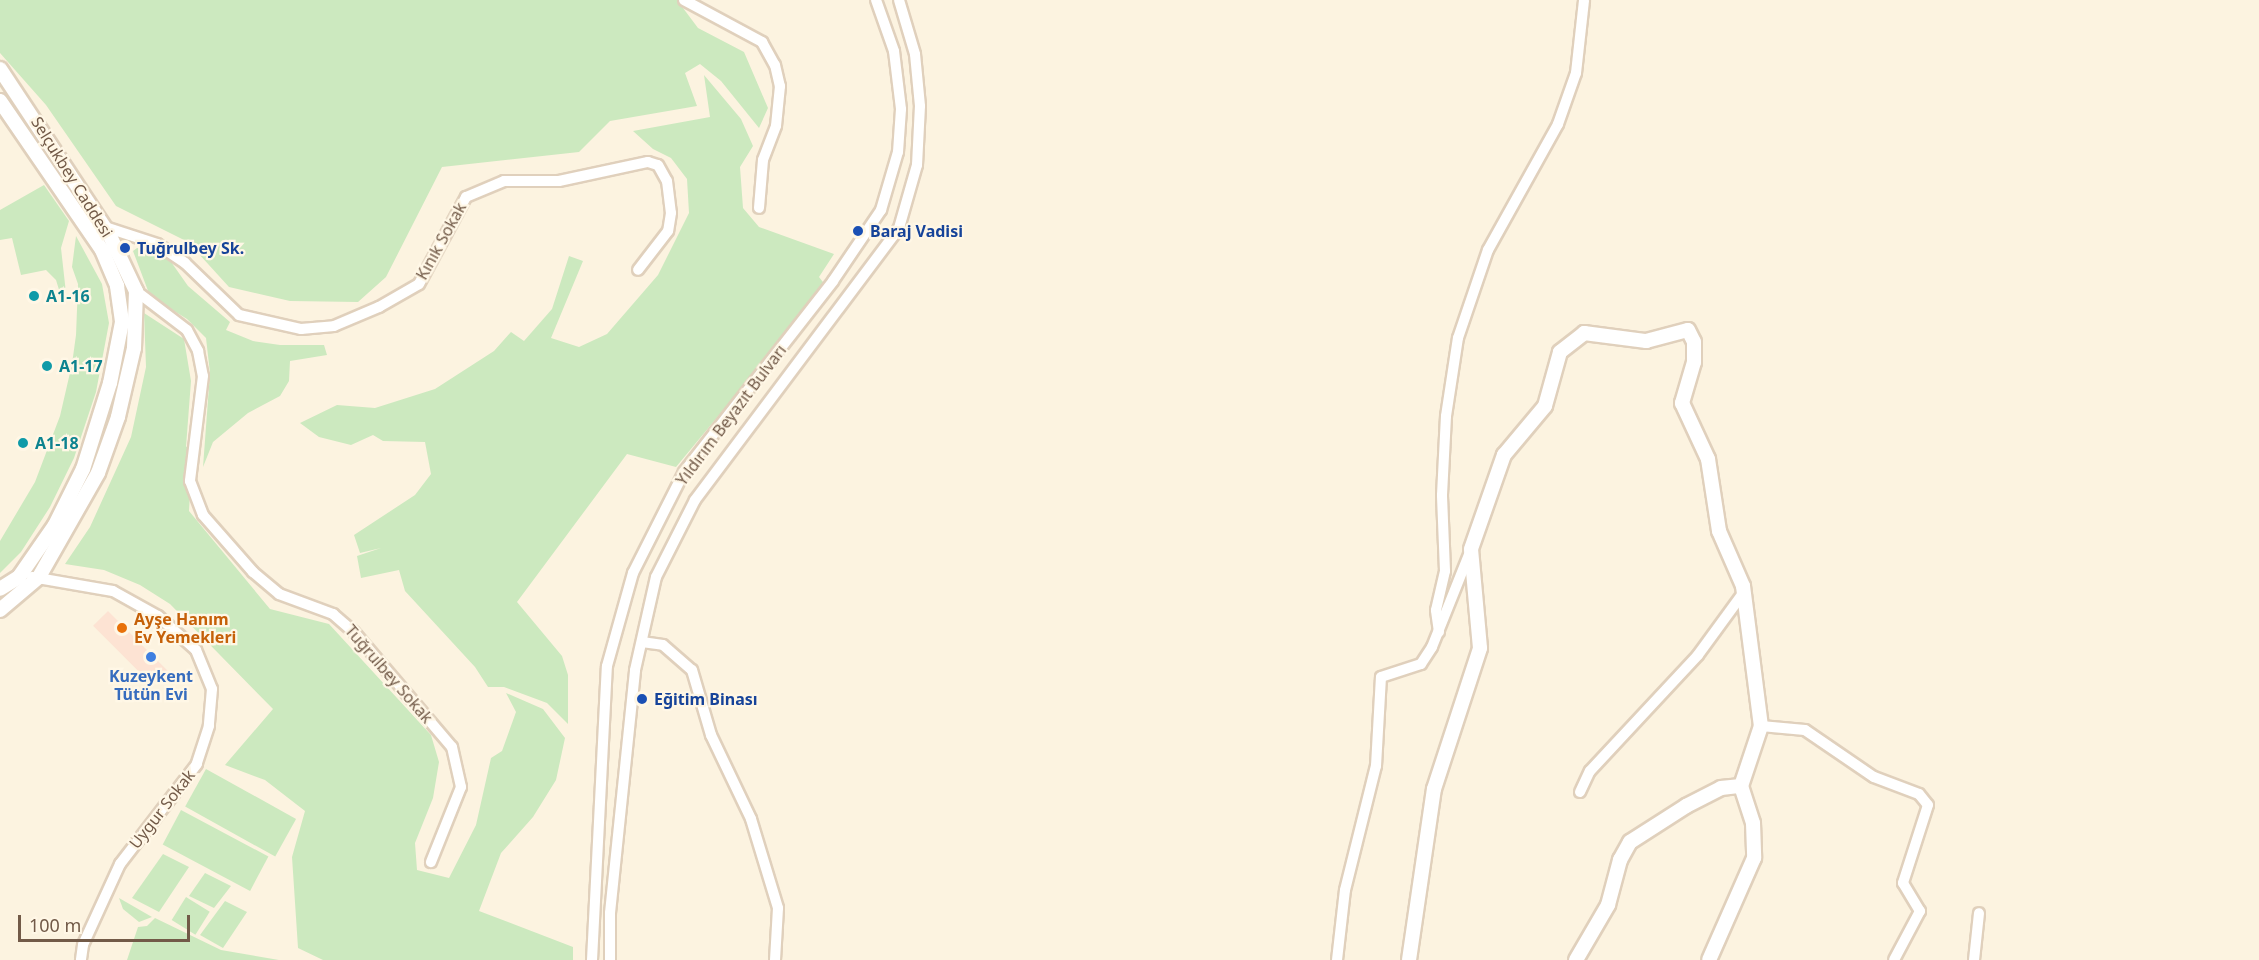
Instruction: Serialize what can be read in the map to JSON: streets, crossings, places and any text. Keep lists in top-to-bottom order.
{
  "streets": {
    "street": [
      "Selçukbey Caddesi",
      "Kınık Sokak",
      "Yıldırım Beyazıt Bulvarı",
      "Tuğrulbey Sokak",
      "Uygur Sokak"
    ]
  },
  "crossings": [
    ["Selçukbey Caddesi", "Kınık Sokak"],
    ["Selçukbey Caddesi", "Tuğrulbey Sokak"],
    ["Selçukbey Caddesi", "Uygur Sokak"]
  ],
  "places": [
    "Baraj Vadisi",
    "Tuğrulbey Sk.",
    "A1-16",
    "A1-17",
    "A1-18",
    "Ayşe Hanım Ev Yemekleri",
    "Kuzeykent Tütün Evi",
    "Eğitim Binası"
  ],
  "scale_bar": "100 m"
}
